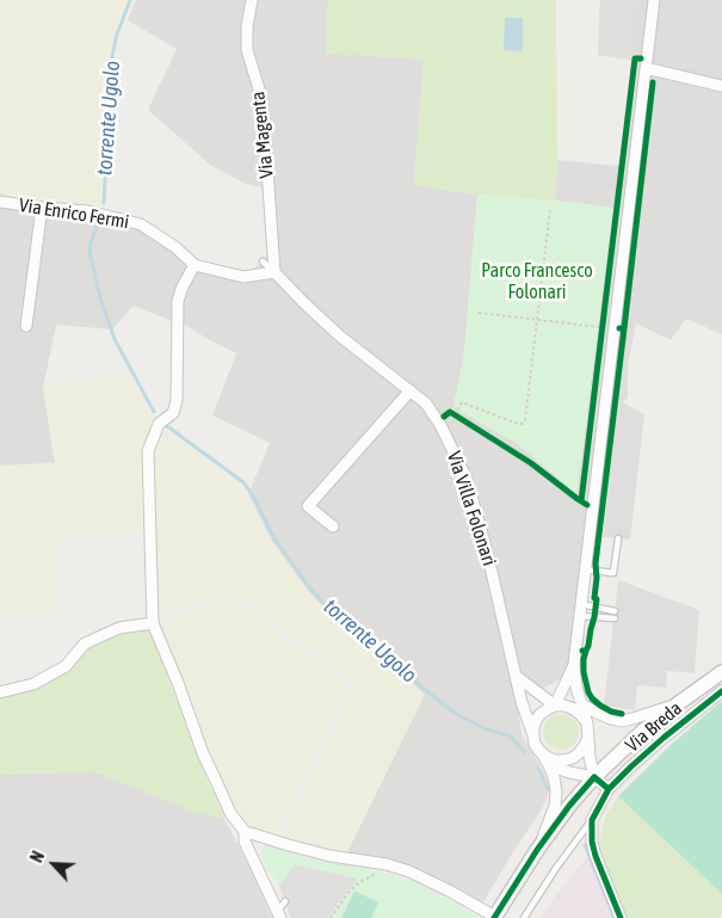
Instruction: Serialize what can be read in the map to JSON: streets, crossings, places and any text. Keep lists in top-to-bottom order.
{
  "streets": {
    "street": [
      "Via Magenta",
      "Via Enrico Fermi",
      "Via Villa Folonari",
      "Via Breda"
    ]
  },
  "crossings": [
    ["Via Magenta", "Via Enrico Fermi"],
    ["Via Magenta", "Via Villa Folonari"],
    ["Via Enrico Fermi", "Via Villa Folonari"]
  ],
  "water": ["torrente Ugolo"],
  "parks": ["Parco Francesco Folonari"],
  "north": "top left"
}
